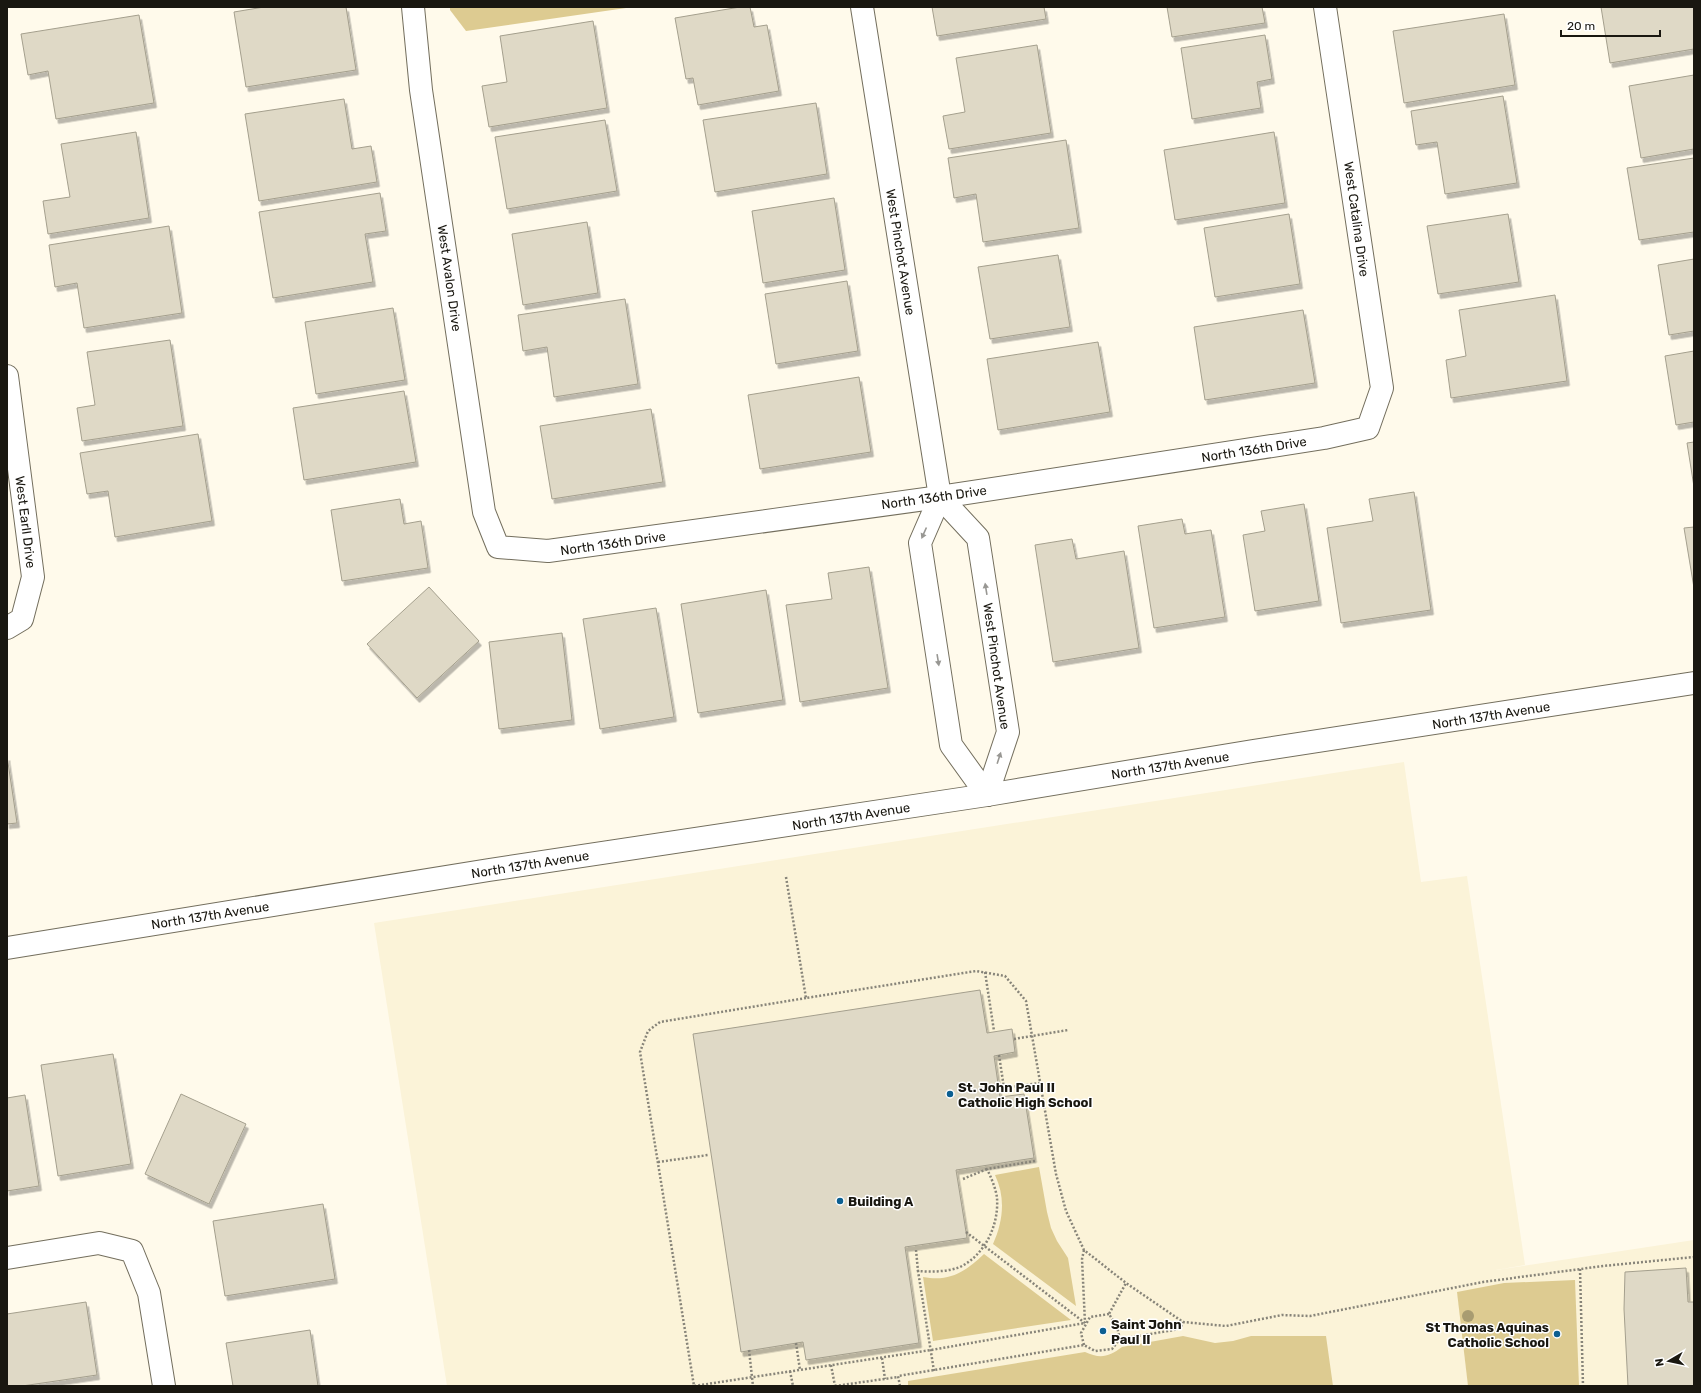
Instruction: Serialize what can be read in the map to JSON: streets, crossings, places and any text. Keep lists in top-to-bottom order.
{
  "streets": {
    "street": [
      "West Catalina Drive",
      "West Pinchot Avenue",
      "West Avalon Drive",
      "North 136th Drive",
      "West Earll Drive",
      "North 137th Avenue"
    ]
  },
  "crossings": [
    ["West Catalina Drive", "North 136th Drive"],
    ["West Pinchot Avenue", "North 136th Drive"],
    ["West Pinchot Avenue", "North 137th Avenue"],
    ["West Avalon Drive", "North 136th Drive"]
  ],
  "places": [
    "St. John Paul II Catholic High School",
    "Building A",
    "Saint John Paul II",
    "St Thomas Aquinas Catholic School"
  ],
  "scale_bar": "20 m",
  "north": "left"
}
